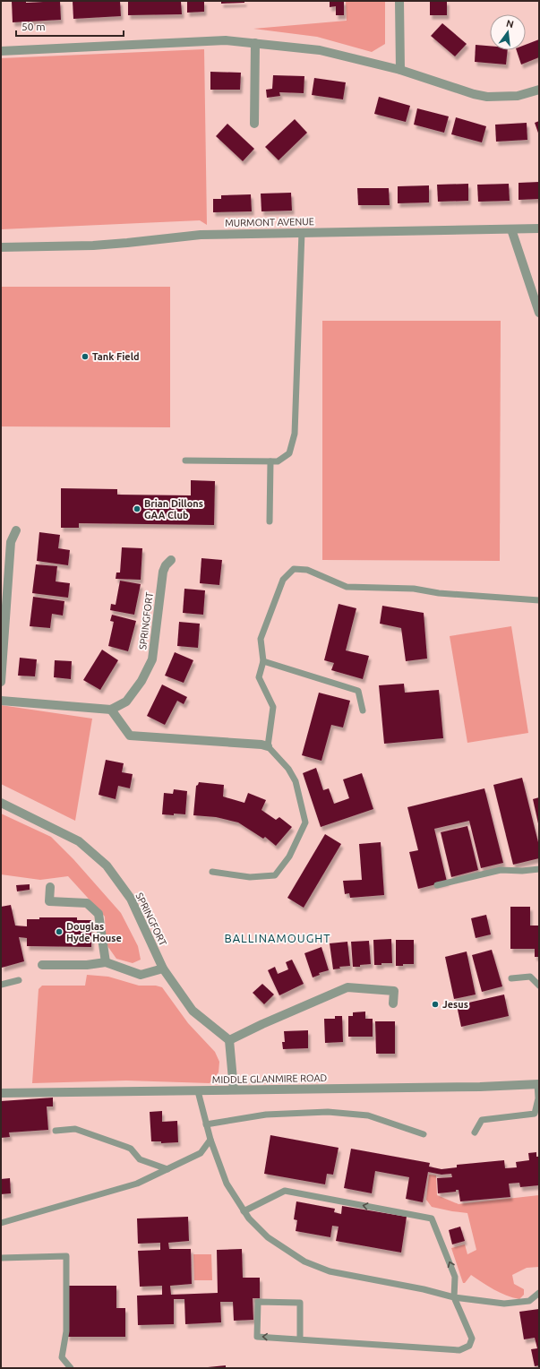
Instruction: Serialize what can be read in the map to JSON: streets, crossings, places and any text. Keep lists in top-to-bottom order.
{
  "streets": {
    "street": ["MURMONT AVENUE", "SPRINGFORT", "MIDDLE GLANMIRE ROAD"]
  },
  "districts": ["BALLINAMOUGHT"],
  "places": [
    "Tank Field",
    "Brian Dillons GAA Club",
    "Douglas Hyde House",
    "Jesus"
  ],
  "scale_bar": "50 m",
  "north": "top"
}
